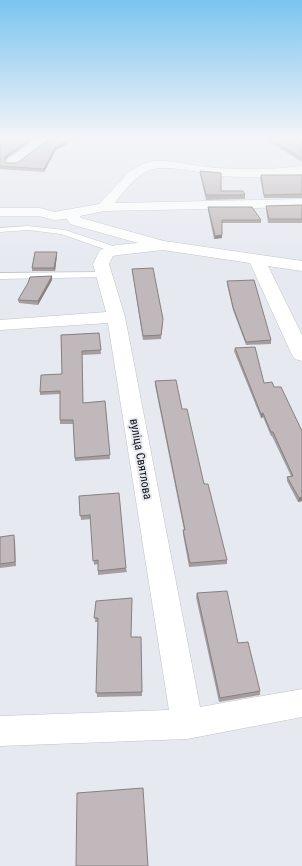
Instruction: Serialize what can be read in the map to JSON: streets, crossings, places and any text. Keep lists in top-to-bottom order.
{
  "streets": {
    "street": ["вуліца Святлова"]
  }
}
